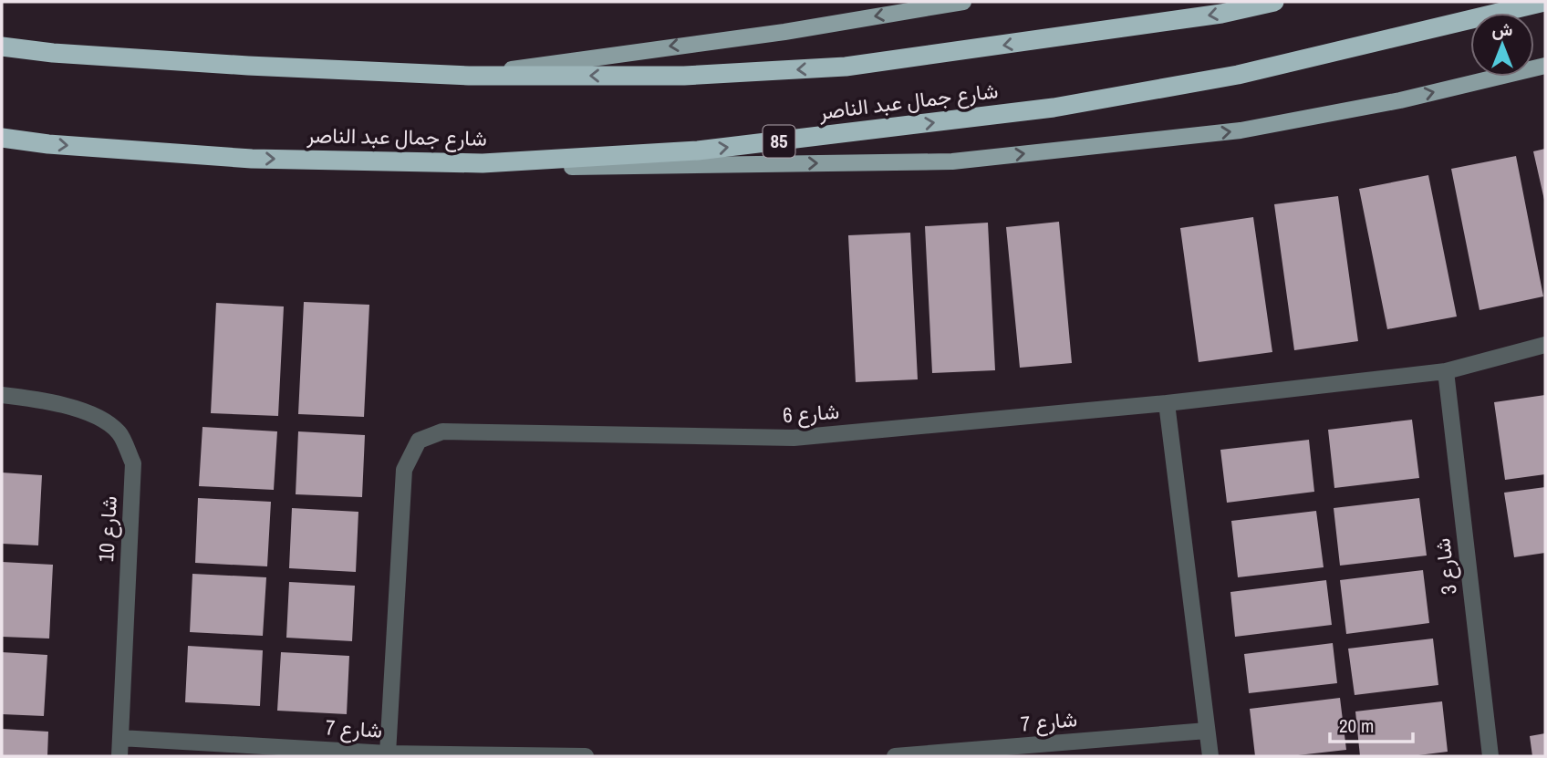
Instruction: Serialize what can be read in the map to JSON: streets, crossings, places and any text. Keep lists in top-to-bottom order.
{
  "streets": {
    "highway": ["شارع جمال عبد الناصر", "85"],
    "street": [
      "شارع 6",
      "شارع 10",
      "شارع 3",
      "شارع 7"
    ]
  },
  "crossings": [
    ["شارع 6", "شارع 7"],
    ["شارع 10", "شارع 7"]
  ],
  "scale_bar": "20 m",
  "north": "top"
}
